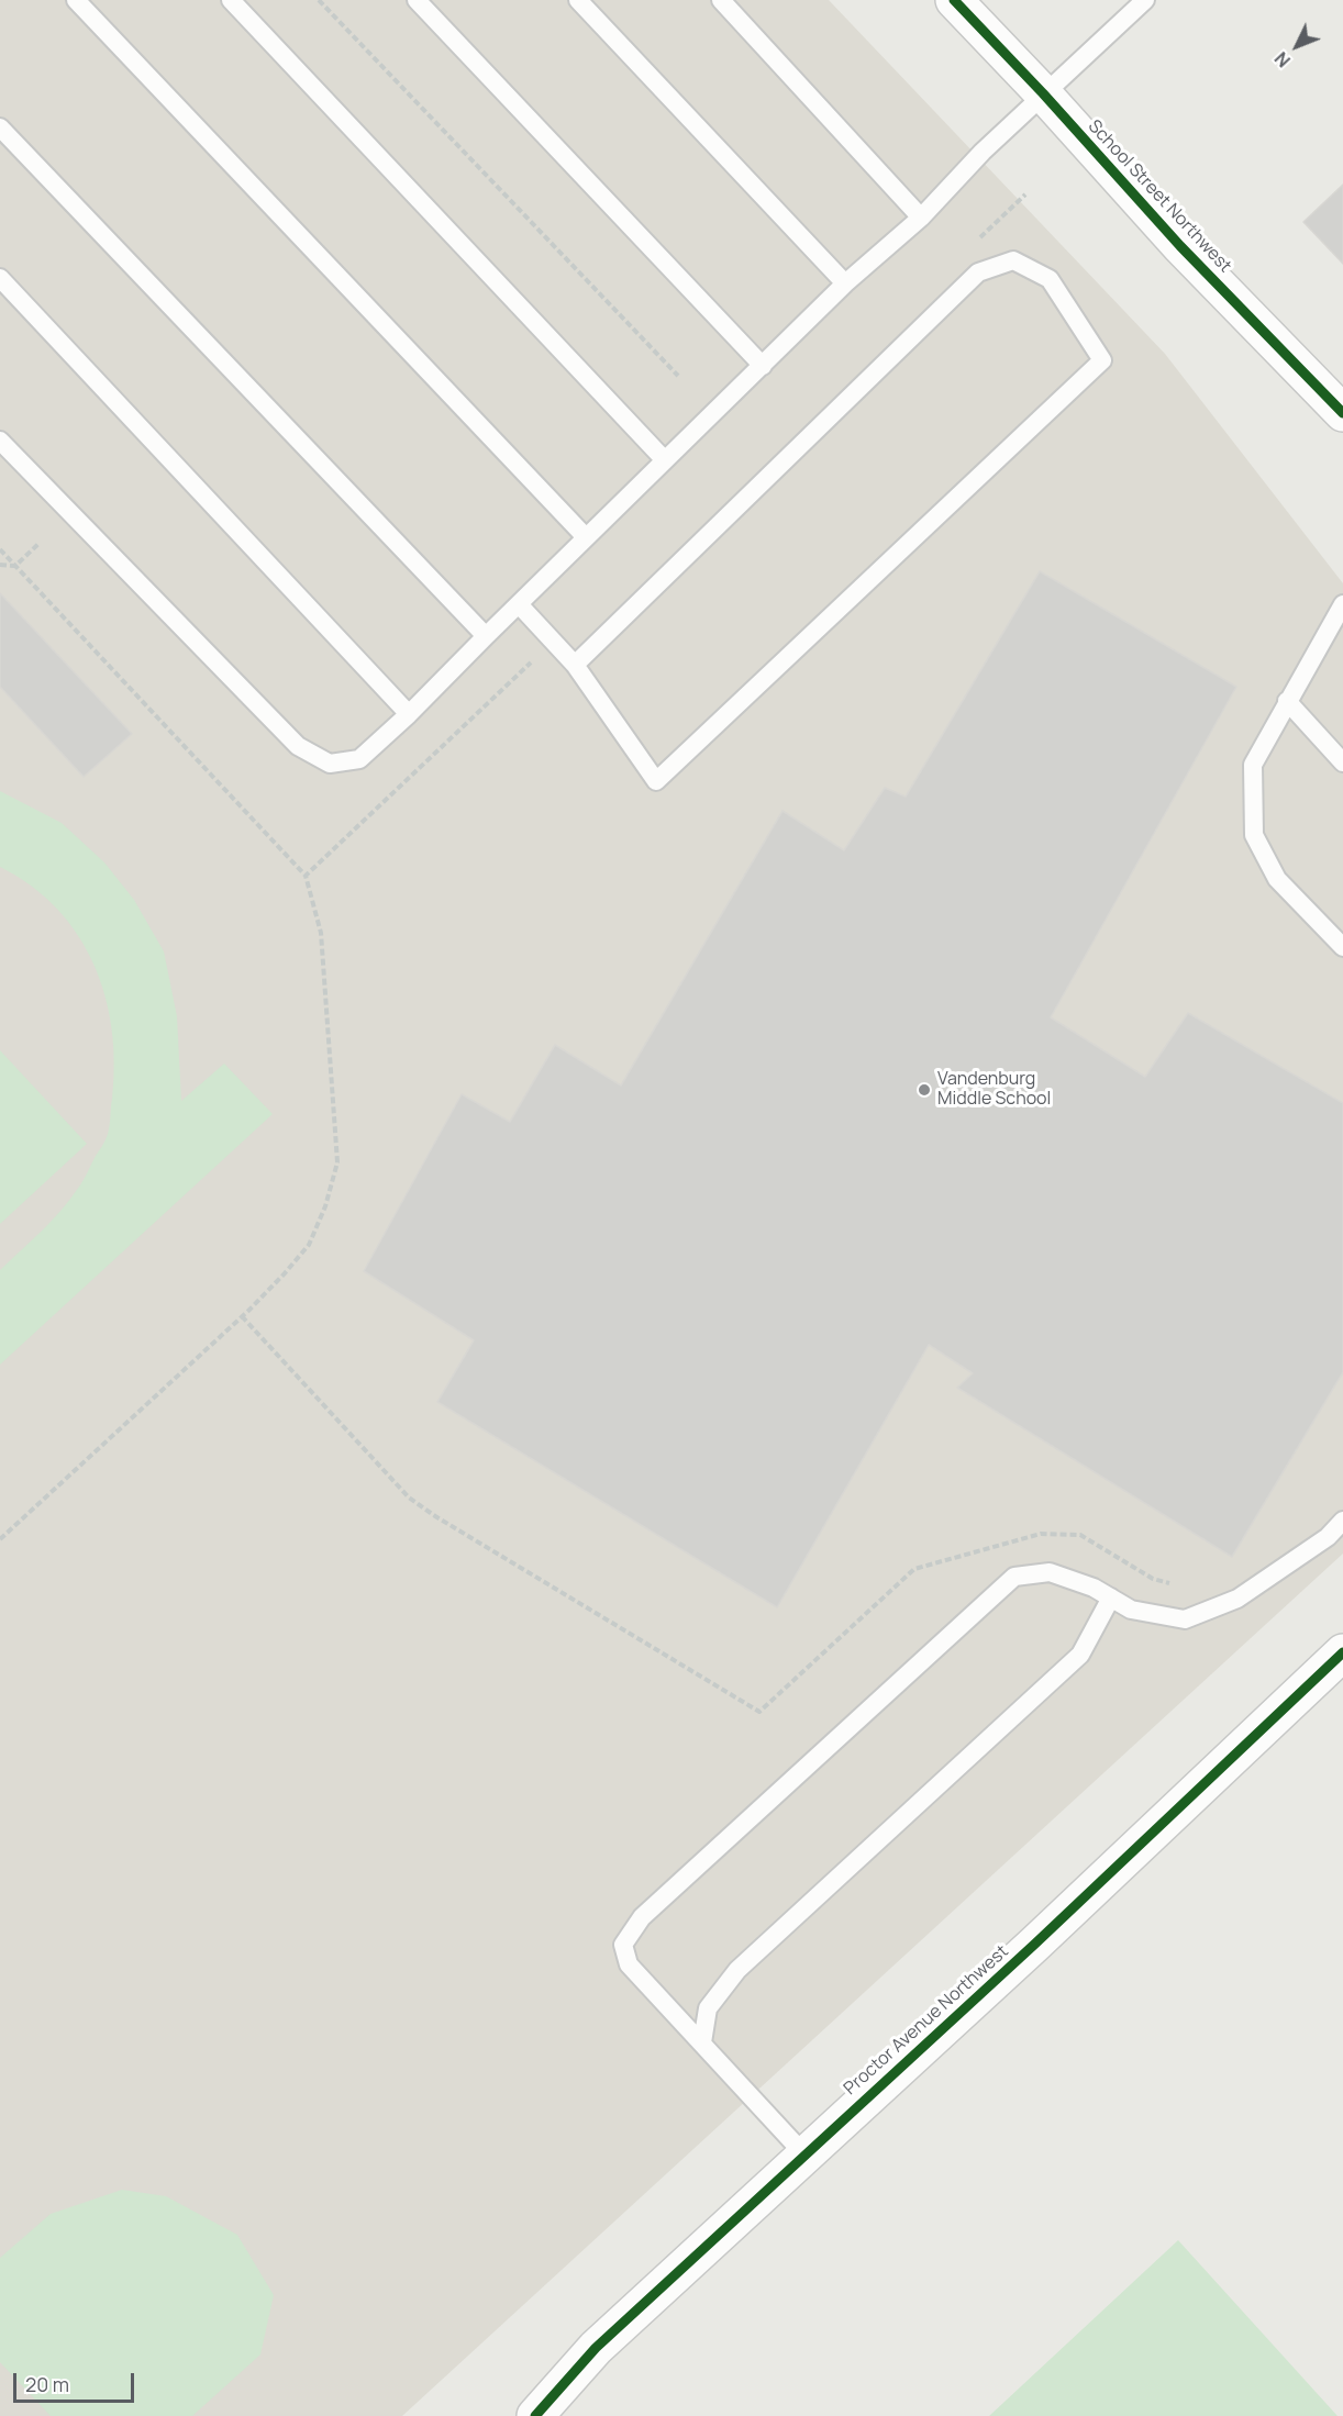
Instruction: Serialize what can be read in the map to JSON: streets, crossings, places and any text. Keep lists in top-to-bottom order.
{
  "streets": {
    "street": ["School Street Northwest", "Proctor Avenue Northwest"]
  },
  "places": ["Vandenburg Middle School"],
  "scale_bar": "20 m",
  "north": "bottom left"
}
